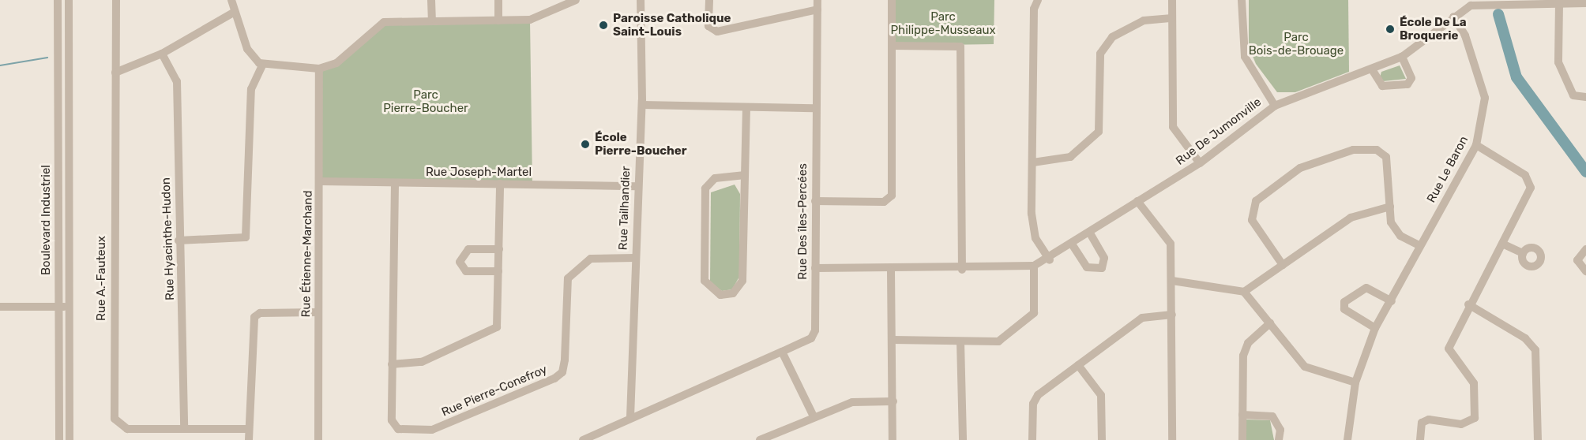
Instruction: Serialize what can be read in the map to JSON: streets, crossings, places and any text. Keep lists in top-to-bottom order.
{
  "streets": {
    "street": [
      "Rue De Jumonville",
      "Rue Le Baron",
      "Rue Joseph-Martel",
      "Rue Tailhandier",
      "Boulevard Industriel",
      "Rue Des îles-Percées",
      "Rue Hyacinthe-Hudon",
      "Rue Étienne-Marchand",
      "Rue A.-Fauteux",
      "Rue Pierre-Conefroy"
    ]
  },
  "crossings": [
    ["Rue De Jumonville", "Rue Le Baron"],
    ["Rue De Jumonville", "Rue Des îles-Percées"],
    ["Rue Joseph-Martel", "Rue Tailhandier"],
    ["Rue Joseph-Martel", "Rue Étienne-Marchand"],
    ["Rue Joseph-Martel", "Rue Pierre-Conefroy"],
    ["Rue Tailhandier", "Rue Des îles-Percées"],
    ["Rue Tailhandier", "Rue Pierre-Conefroy"],
    ["Rue Hyacinthe-Hudon", "Rue A.-Fauteux"]
  ],
  "parks": ["Parc Philippe-Musseaux", "Parc Bois-de-Brouage", "Parc Pierre-Boucher"],
  "places": ["Paroisse Catholique Saint-Louis", "École De La Broquerie", "École Pierre-Boucher"]
}
